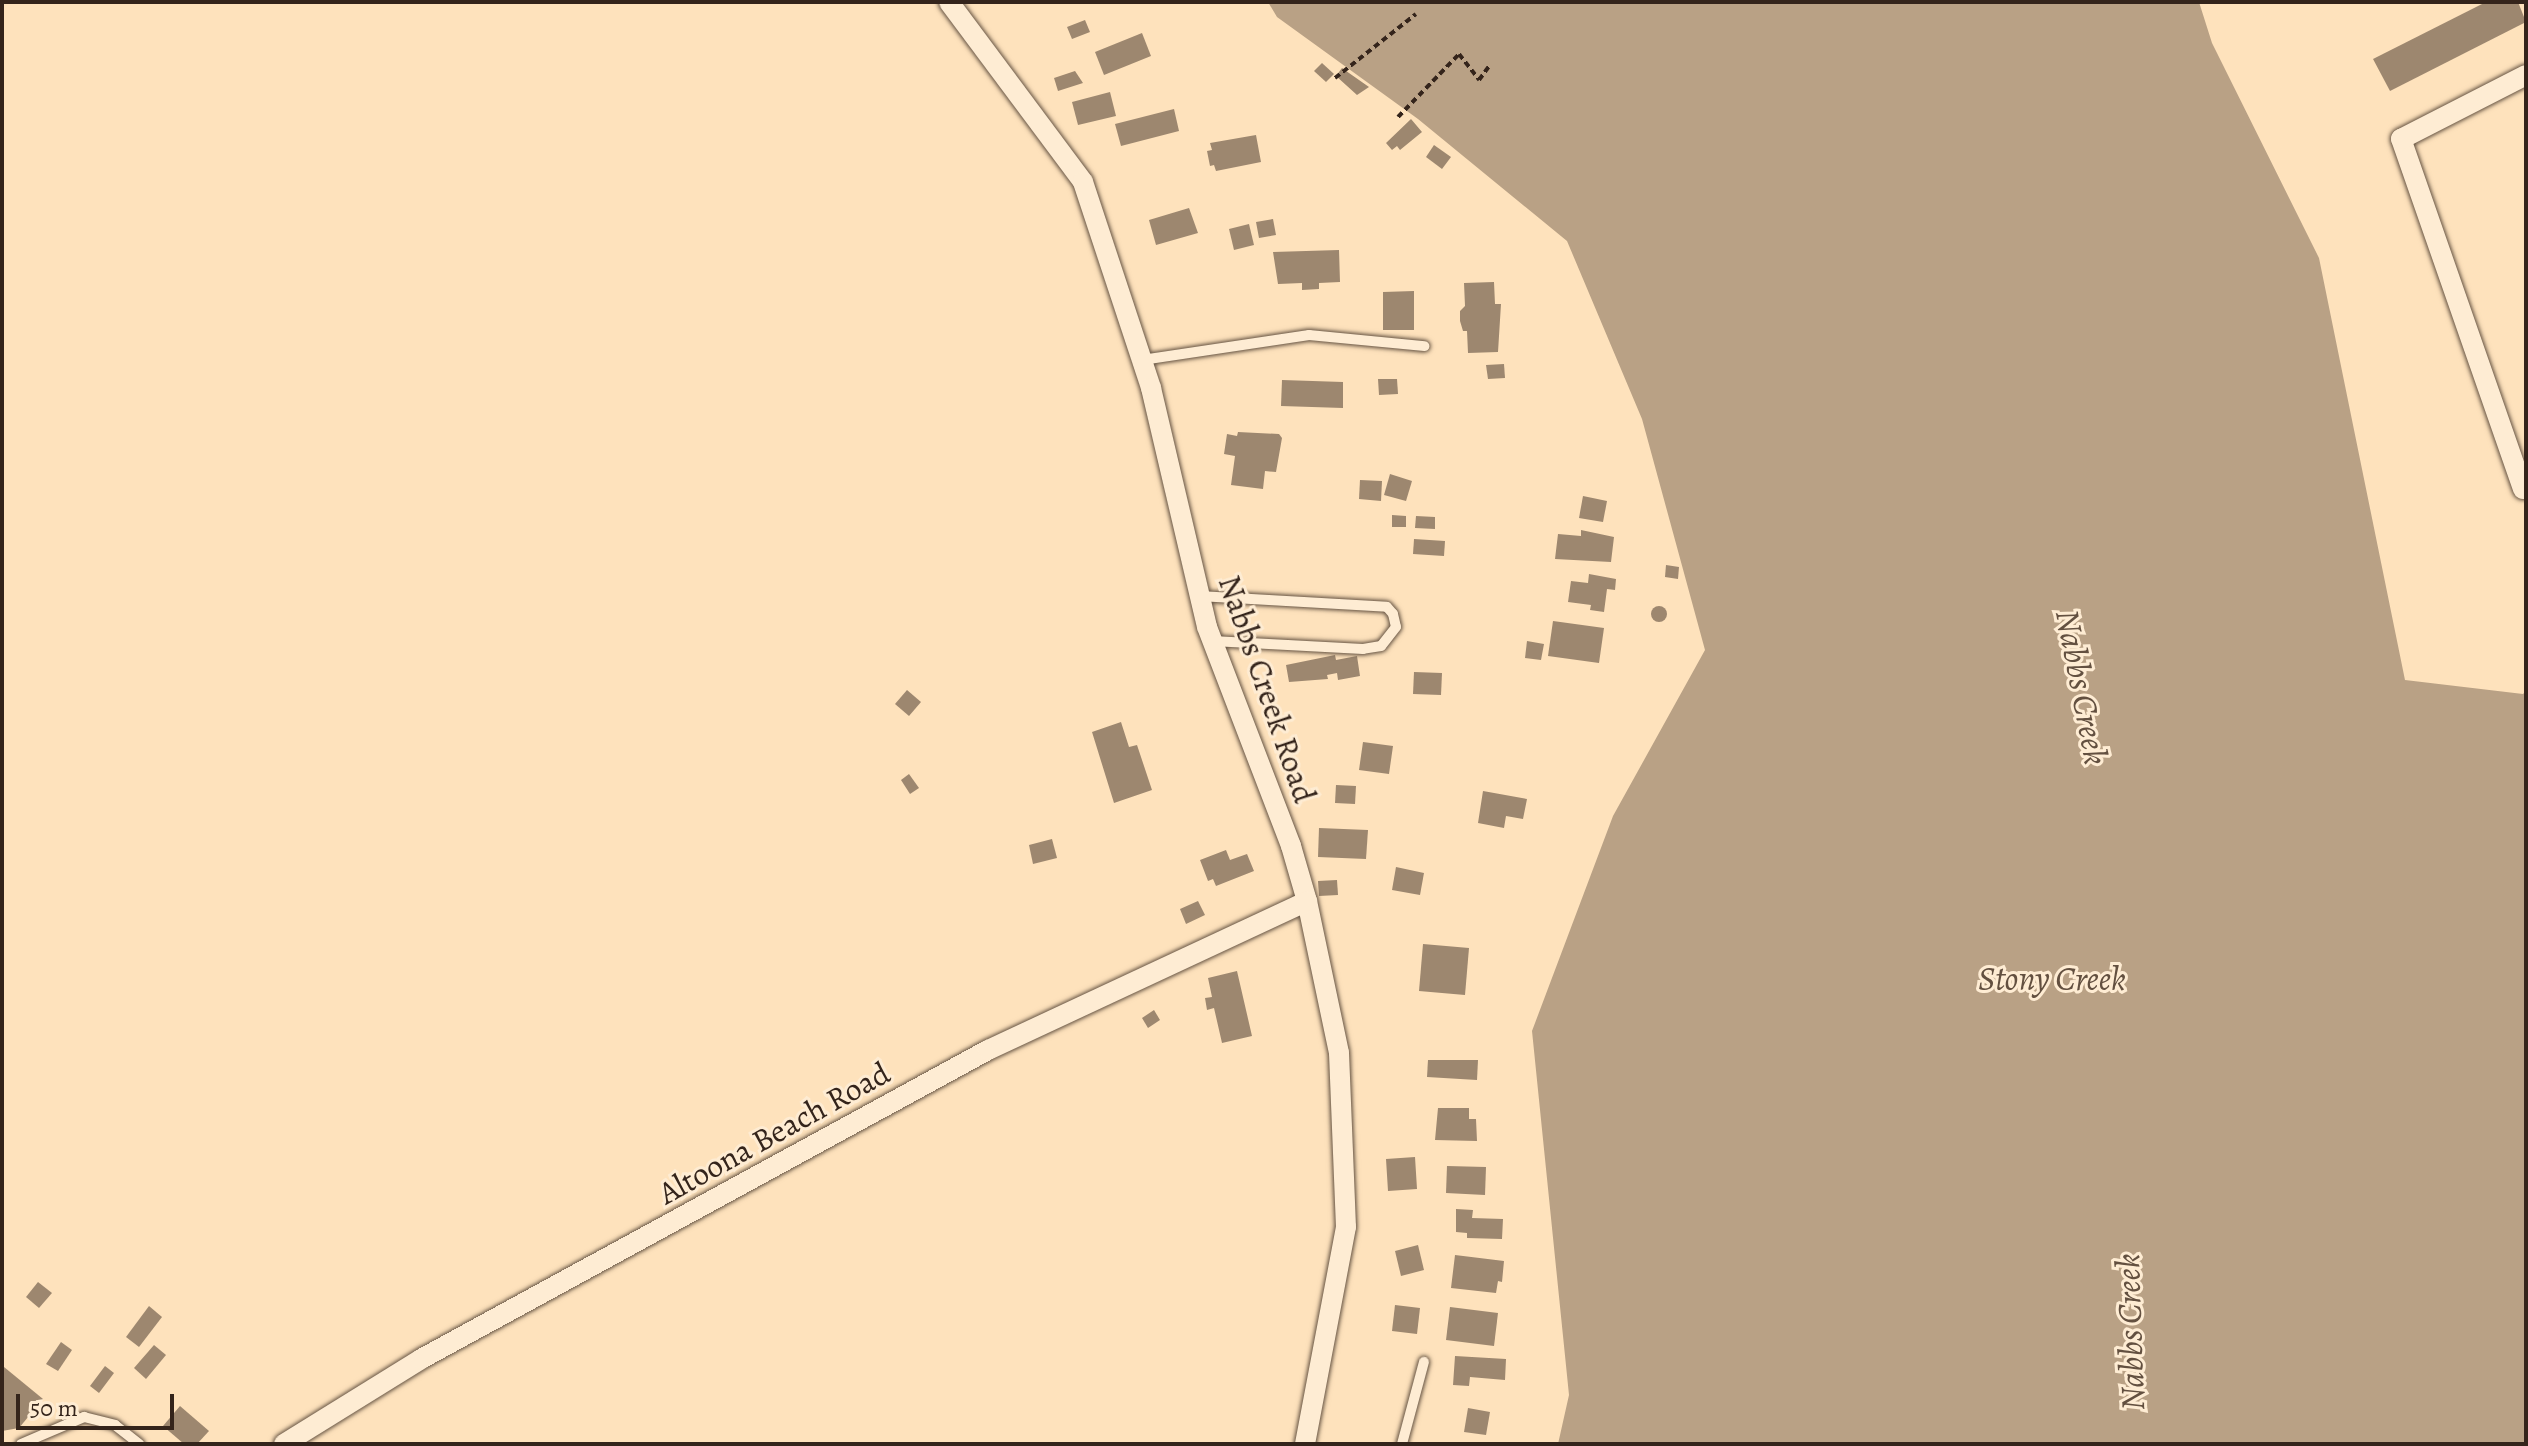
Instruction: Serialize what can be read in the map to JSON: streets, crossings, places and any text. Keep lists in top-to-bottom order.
{
  "streets": {
    "street": ["Nabbs Creek Road", "Altoona Beach Road"]
  },
  "crossings": [
    ["Nabbs Creek Road", "Altoona Beach Road"]
  ],
  "water": ["Nabbs Creek", "Stony Creek"],
  "scale_bar": "50 m"
}
